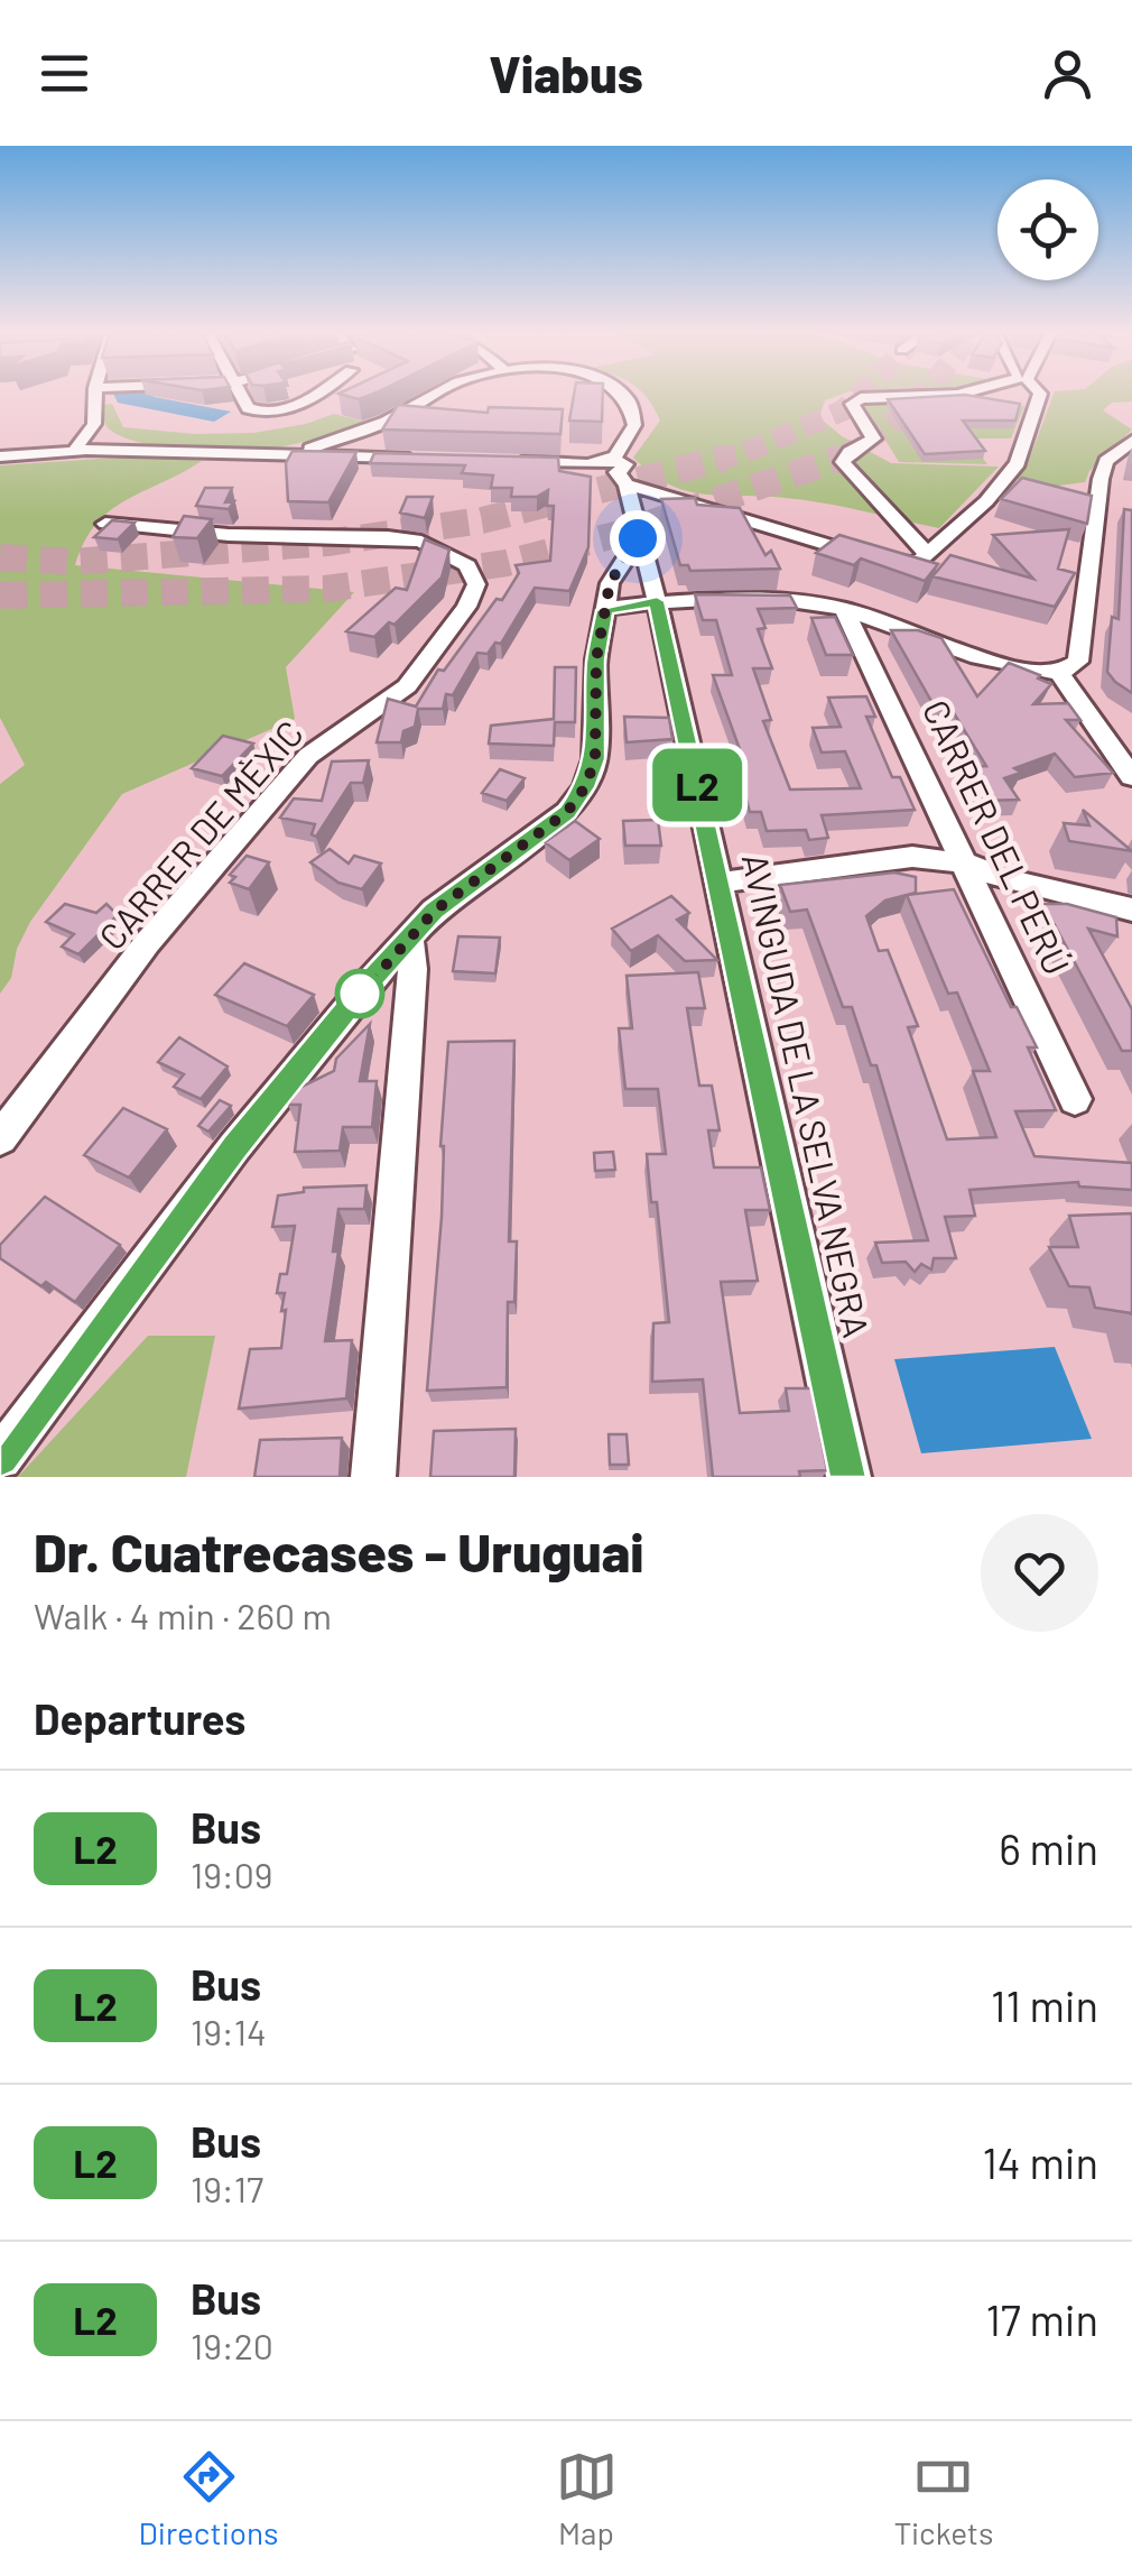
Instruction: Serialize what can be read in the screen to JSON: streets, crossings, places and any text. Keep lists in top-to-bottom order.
{
  "streets": {
    "street": ["CARRER DE MÈXIC", "CARRER DEL PERÚ", "AVINGUDA DE LA SELVA NEGRA"]
  },
  "lines": ["bus line L2"],
  "page": {
    "header": "Viabus",
    "on_map": "L2",
    "heading": [
      ["Dr. Cuatrecases - Uruguai", "Walk · 4 min · 260 m"],
      "Departures"
    ],
    "list": [
      {
        "mark": "L2",
        "name": "Bus",
        "note": "19:09",
        "value": "6 min"
      },
      {
        "mark": "L2",
        "name": "Bus",
        "note": "19:14",
        "value": "11 min"
      },
      {
        "mark": "L2",
        "name": "Bus",
        "note": "19:17",
        "value": "14 min"
      },
      {
        "mark": "L2",
        "name": "Bus",
        "note": "19:20",
        "value": "17 min"
      }
    ],
    "tabs": ["Directions", "Map", "Tickets"]
  }
}
